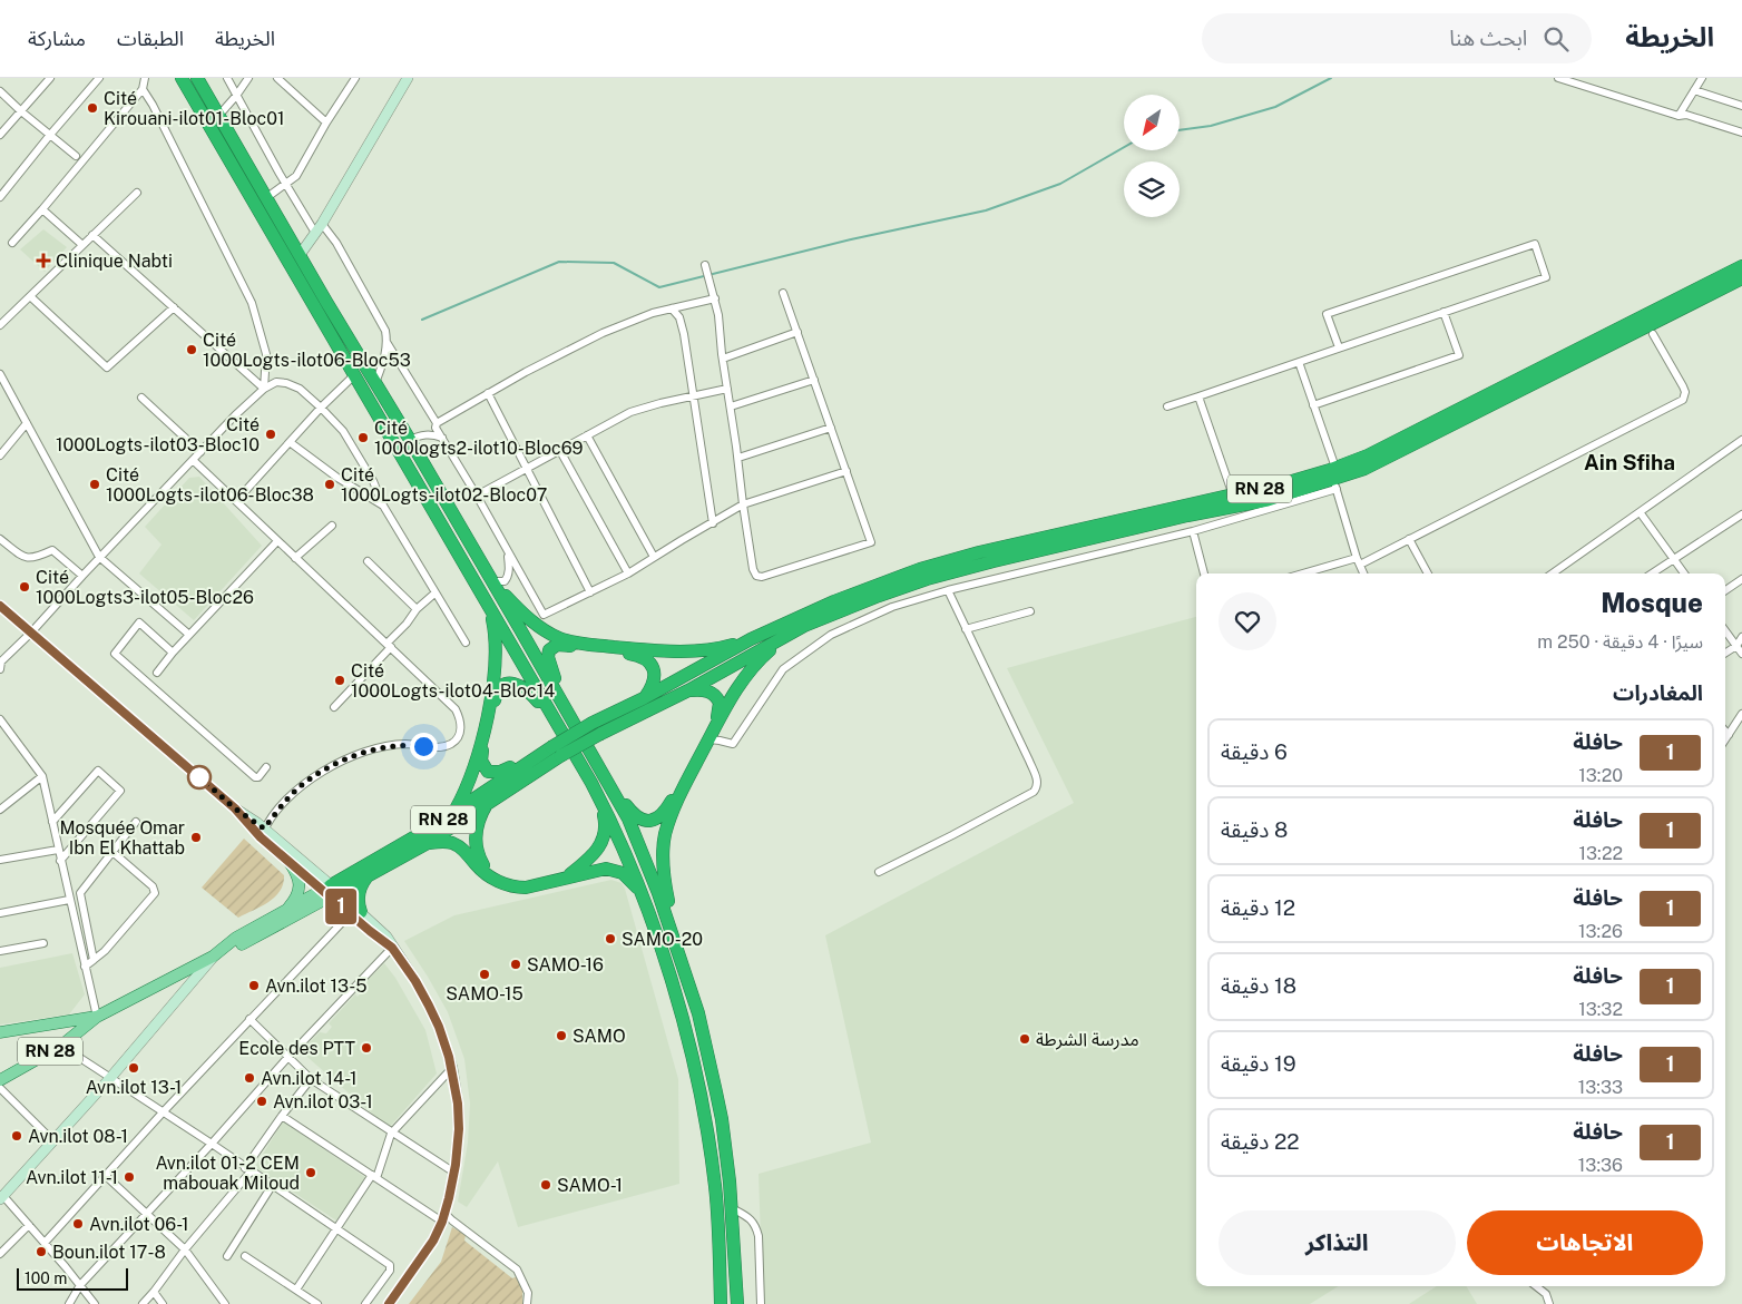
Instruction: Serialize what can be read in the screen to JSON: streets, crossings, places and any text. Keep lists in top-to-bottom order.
{
  "streets": {
    "highway": ["RN 28"]
  },
  "districts": ["Ain Sfiha"],
  "places": {
    "other": [
      "Cité Kirouani-ilot01-Bloc01",
      "Cité 1000Logts-ilot06-Bloc53",
      "Cité 1000Logts-ilot03-Bloc10",
      "Cité 1000logts2-ilot10-Bloc69",
      "Cité 1000Logts-ilot06-Bloc38",
      "Cité 1000Logts-ilot02-Bloc07",
      "Cité 1000Logts3-ilot05-Bloc26",
      "Cité 1000Logts-ilot04-Bloc14",
      "Mosquée Omar Ibn El Khattab",
      "SAMO-20",
      "SAMO-16",
      "SAMO-15",
      "Avn.ilot 13-5",
      "SAMO",
      "مدرسة الشرطة",
      "Ecole des PTT",
      "Avn.ilot 13-1",
      "Avn.ilot 14-1",
      "Avn.ilot 03-1",
      "Avn.ilot 08-1",
      "Avn.ilot 01-2 CEM mabouak Miloud",
      "Avn.ilot 11-1",
      "SAMO-1",
      "Avn.ilot 06-1",
      "Boun.ilot 17-8"
    ],
    "health": ["Clinique Nabti"]
  },
  "lines": ["bus line 1"],
  "scale_bar": "100 m",
  "north": "bottom left",
  "page": {
    "header": "الخريطة",
    "search": "ابحث هنا",
    "nav": ["الخريطة", "الطبقات", "مشاركة"],
    "on_map": "1",
    "heading": [
      ["Mosque", "سيرًا · 4 دقيقة · 250 m"],
      "المغادرات"
    ],
    "list": [
      {
        "mark": "1",
        "name": "حافلة",
        "note": "13:20",
        "value": "6 دقيقة"
      },
      {
        "mark": "1",
        "name": "حافلة",
        "note": "13:22",
        "value": "8 دقيقة"
      },
      {
        "mark": "1",
        "name": "حافلة",
        "note": "13:26",
        "value": "12 دقيقة"
      },
      {
        "mark": "1",
        "name": "حافلة",
        "note": "13:32",
        "value": "18 دقيقة"
      },
      {
        "mark": "1",
        "name": "حافلة",
        "note": "13:33",
        "value": "19 دقيقة"
      },
      {
        "mark": "1",
        "name": "حافلة",
        "note": "13:36",
        "value": "22 دقيقة"
      }
    ],
    "buttons": ["الاتجاهات", "التذاكر"],
    "scale": "100 m"
  }
}
